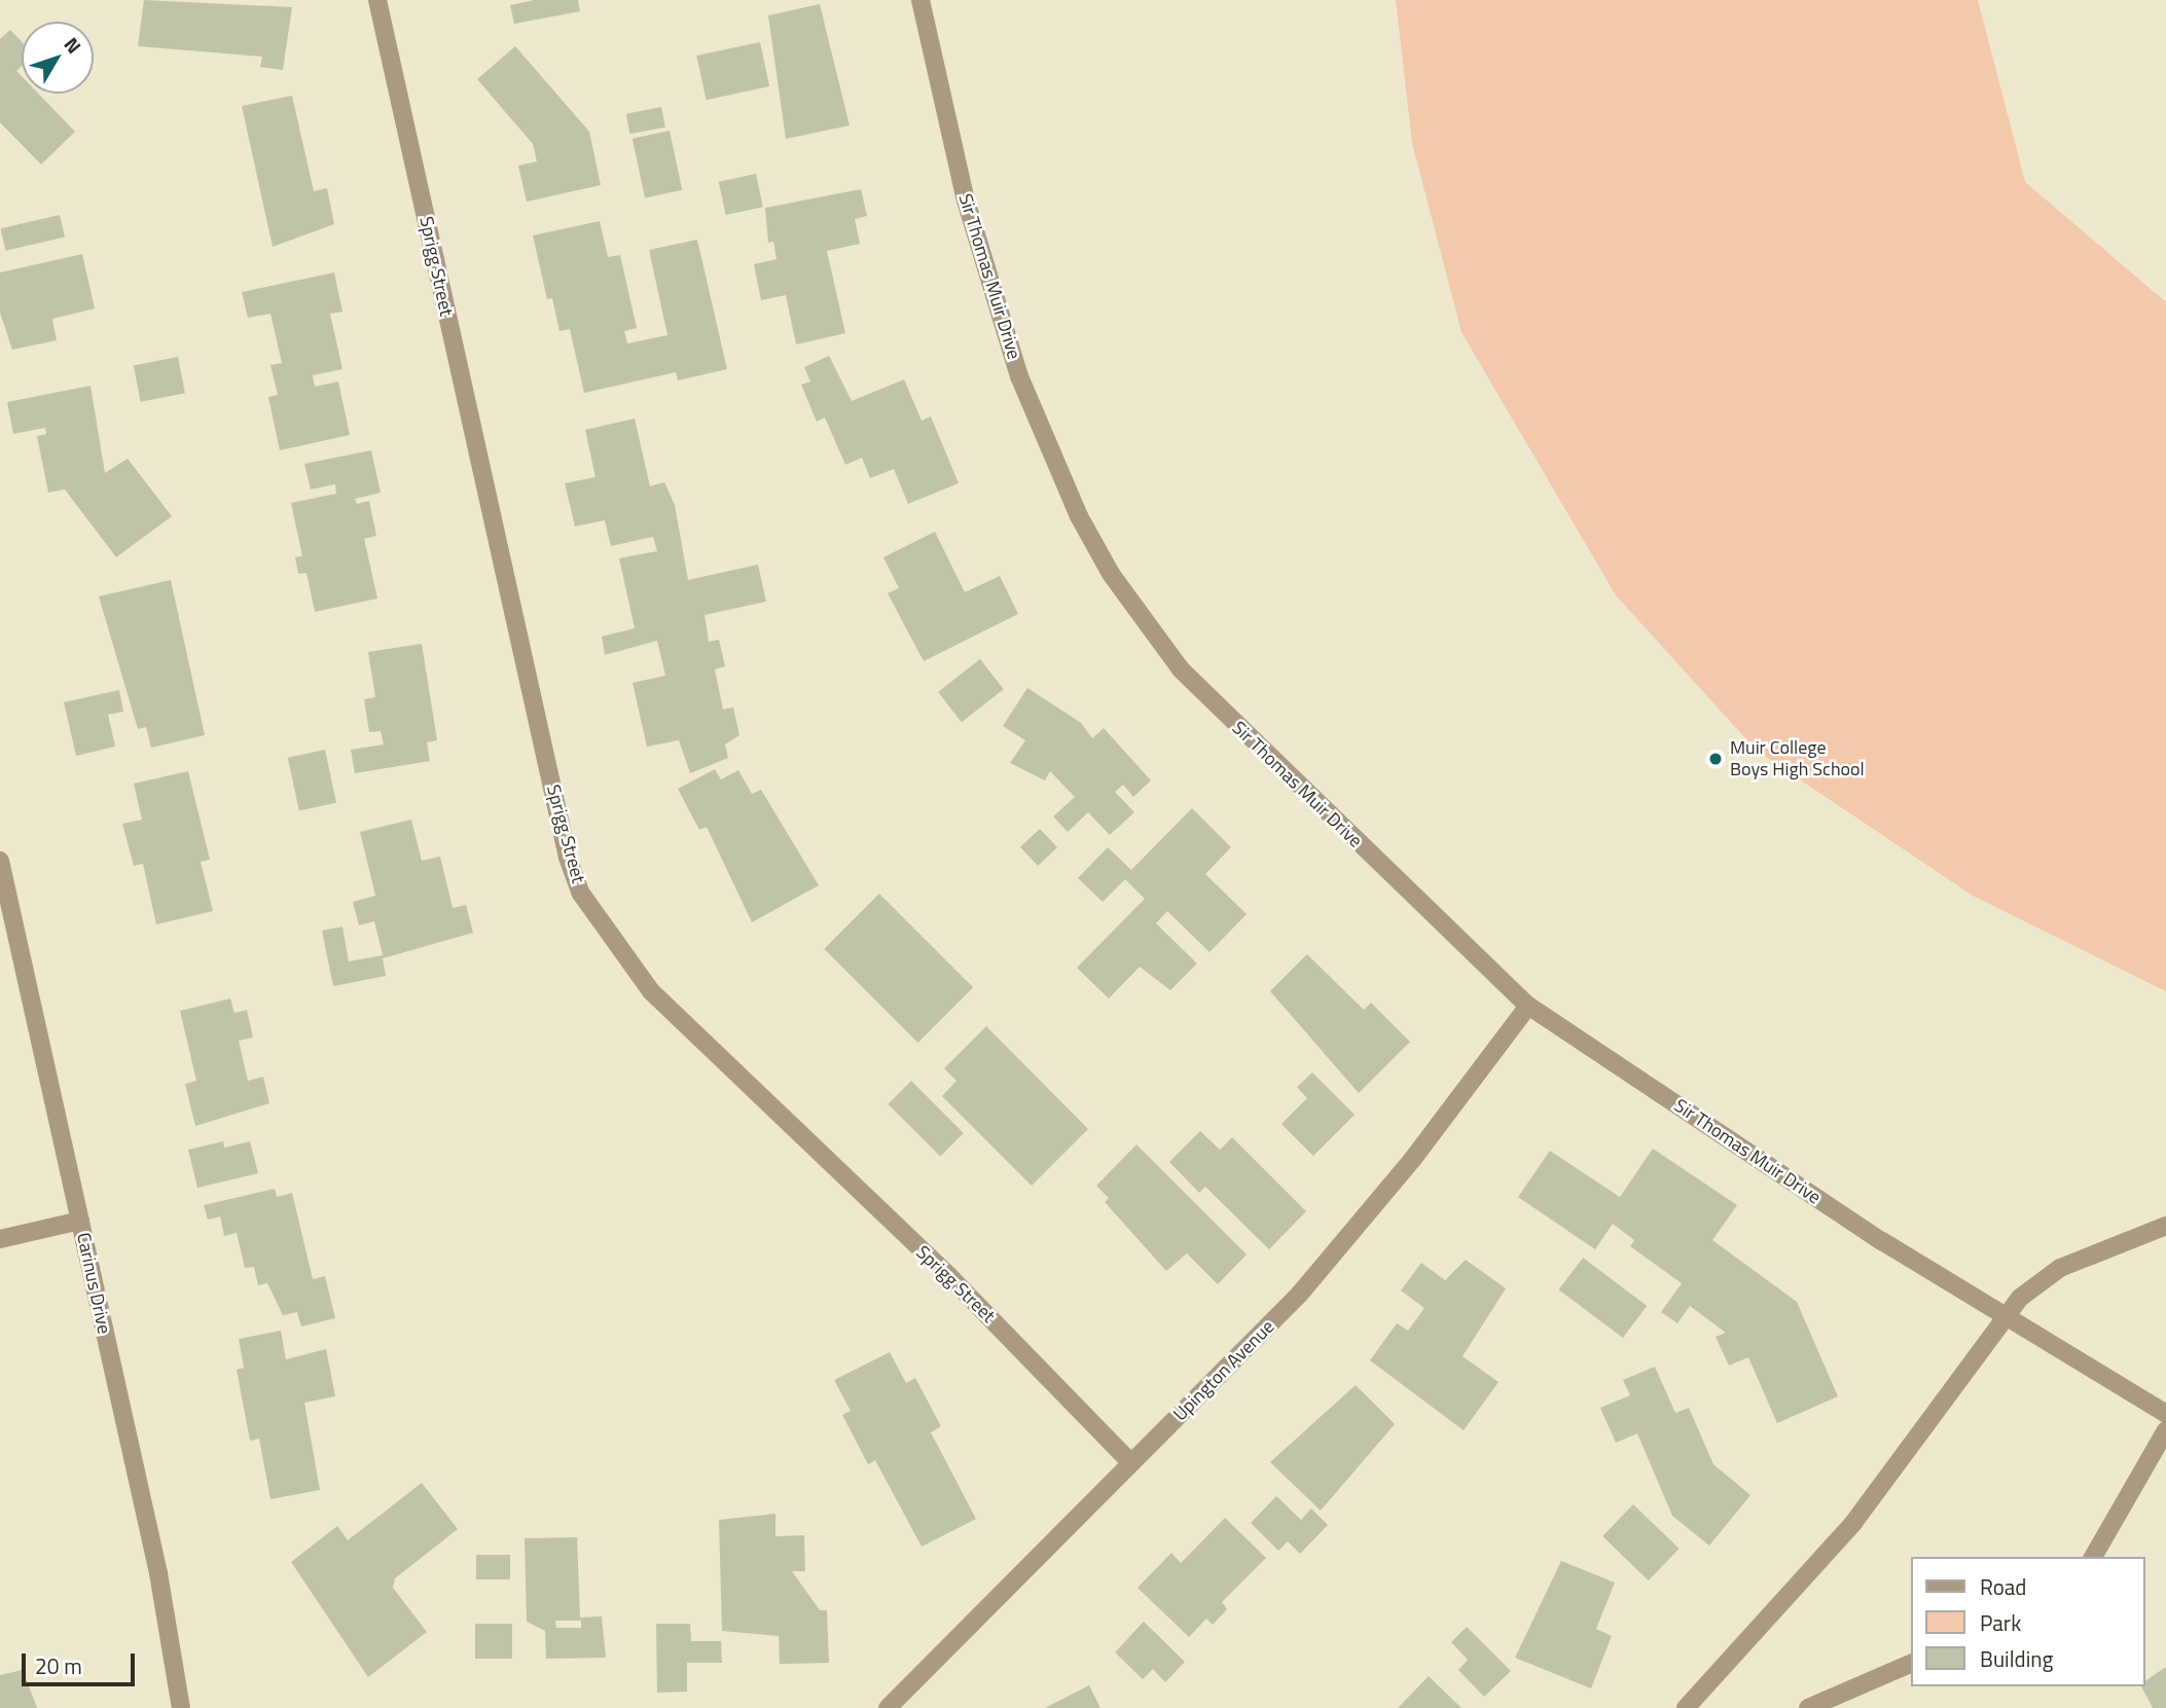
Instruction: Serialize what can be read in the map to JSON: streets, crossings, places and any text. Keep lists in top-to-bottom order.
{
  "streets": {
    "street": [
      "Sprigg Street",
      "Sir Thomas Muir Drive",
      "Carinus Drive",
      "Upington Avenue"
    ]
  },
  "crossings": [
    ["Sprigg Street", "Upington Avenue"],
    ["Sir Thomas Muir Drive", "Upington Avenue"]
  ],
  "places": ["Muir College Boys High School"],
  "legend": ["Road", "Park", "Building"],
  "scale_bar": "20 m",
  "north": "top right"
}
